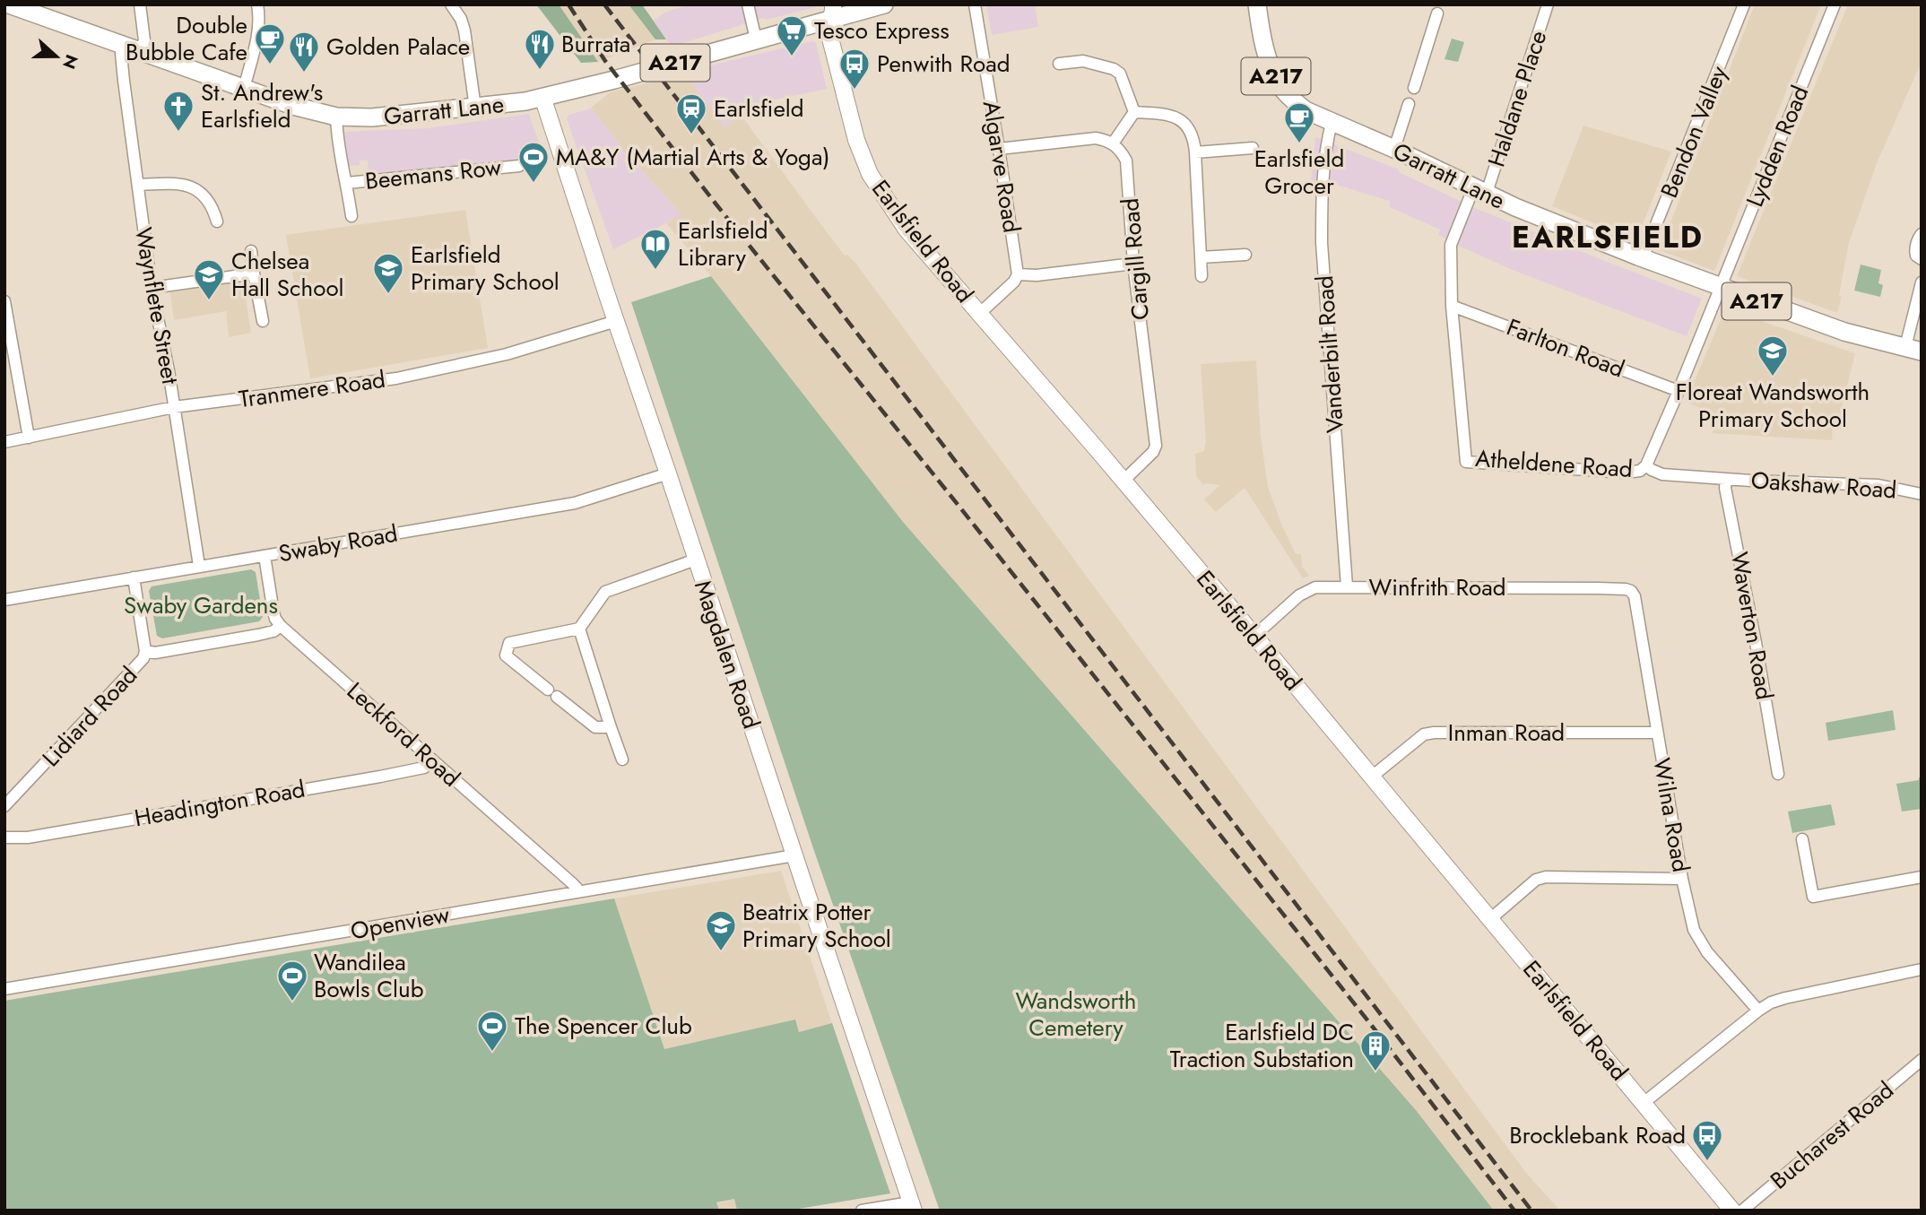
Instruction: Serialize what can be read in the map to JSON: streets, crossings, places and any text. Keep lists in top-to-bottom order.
{
  "streets": {
    "main road": [
      "A217",
      "Garratt Lane",
      "Earlsfield Road",
      "Magdalen Road"
    ],
    "street": [
      "Haldane Place",
      "Bendon Valley",
      "Lydden Road",
      "Algarve Road",
      "Beemans Row",
      "Cargill Road",
      "Waynflete Street",
      "Farlton Road",
      "Vanderbilt Road",
      "Tranmere Road",
      "Atheldene Road",
      "Oakshaw Road",
      "Swaby Road",
      "Winfrith Road",
      "Waverton Road",
      "Lidiard Road",
      "Inman Road",
      "Leckford Road",
      "Headington Road",
      "Wilna Road",
      "Openview",
      "Bucharest Road"
    ]
  },
  "crossings": [
    ["Haldane Place", "Garratt Lane"],
    ["Haldane Place", "Atheldene Road"],
    ["Garratt Lane", "Bendon Valley"],
    ["Garratt Lane", "Lydden Road"],
    ["Garratt Lane", "Beemans Row"],
    ["Garratt Lane", "Earlsfield Road"],
    ["Garratt Lane", "Waynflete Street"],
    ["Garratt Lane", "Vanderbilt Road"],
    ["Garratt Lane", "Atheldene Road"],
    ["Garratt Lane", "Magdalen Road"],
    ["Earlsfield Road", "Cargill Road"],
    ["Earlsfield Road", "Winfrith Road"],
    ["Earlsfield Road", "Inman Road"],
    ["Waynflete Street", "Tranmere Road"],
    ["Waynflete Street", "Swaby Road"],
    ["Farlton Road", "Atheldene Road"],
    ["Vanderbilt Road", "Winfrith Road"],
    ["Tranmere Road", "Magdalen Road"],
    ["Atheldene Road", "Oakshaw Road"],
    ["Atheldene Road", "Waverton Road"],
    ["Oakshaw Road", "Waverton Road"],
    ["Swaby Road", "Magdalen Road"],
    ["Swaby Road", "Lidiard Road"],
    ["Winfrith Road", "Wilna Road"],
    ["Magdalen Road", "Openview"],
    ["Inman Road", "Wilna Road"],
    ["Leckford Road", "Headington Road"],
    ["Leckford Road", "Openview"]
  ],
  "districts": ["EARLSFIELD"],
  "parks": ["Swaby Gardens", "Wandsworth Cemetery"],
  "places": {
    "supermarket": ["Tesco Express"],
    "cafe": ["Double Bubble Cafe", "Earlsfield Grocer"],
    "restaurant": ["Burrata", "Golden Palace"],
    "bus stop": ["Penwith Road", "Brocklebank Road"],
    "church": ["St. Andrew's Earlsfield"],
    "station": ["Earlsfield"],
    "sports": ["MA&Y (Martial Arts & Yoga)", "Wandilea Bowls Club", "The Spencer Club"],
    "library": ["Earlsfield Library"],
    "school or university": [
      "Earlsfield Primary School",
      "Chelsea Hall School",
      "Floreat Wandsworth Primary School",
      "Beatrix Potter Primary School"
    ],
    "building": ["Earlsfield DC Traction Substation"]
  },
  "north": "right"
}
